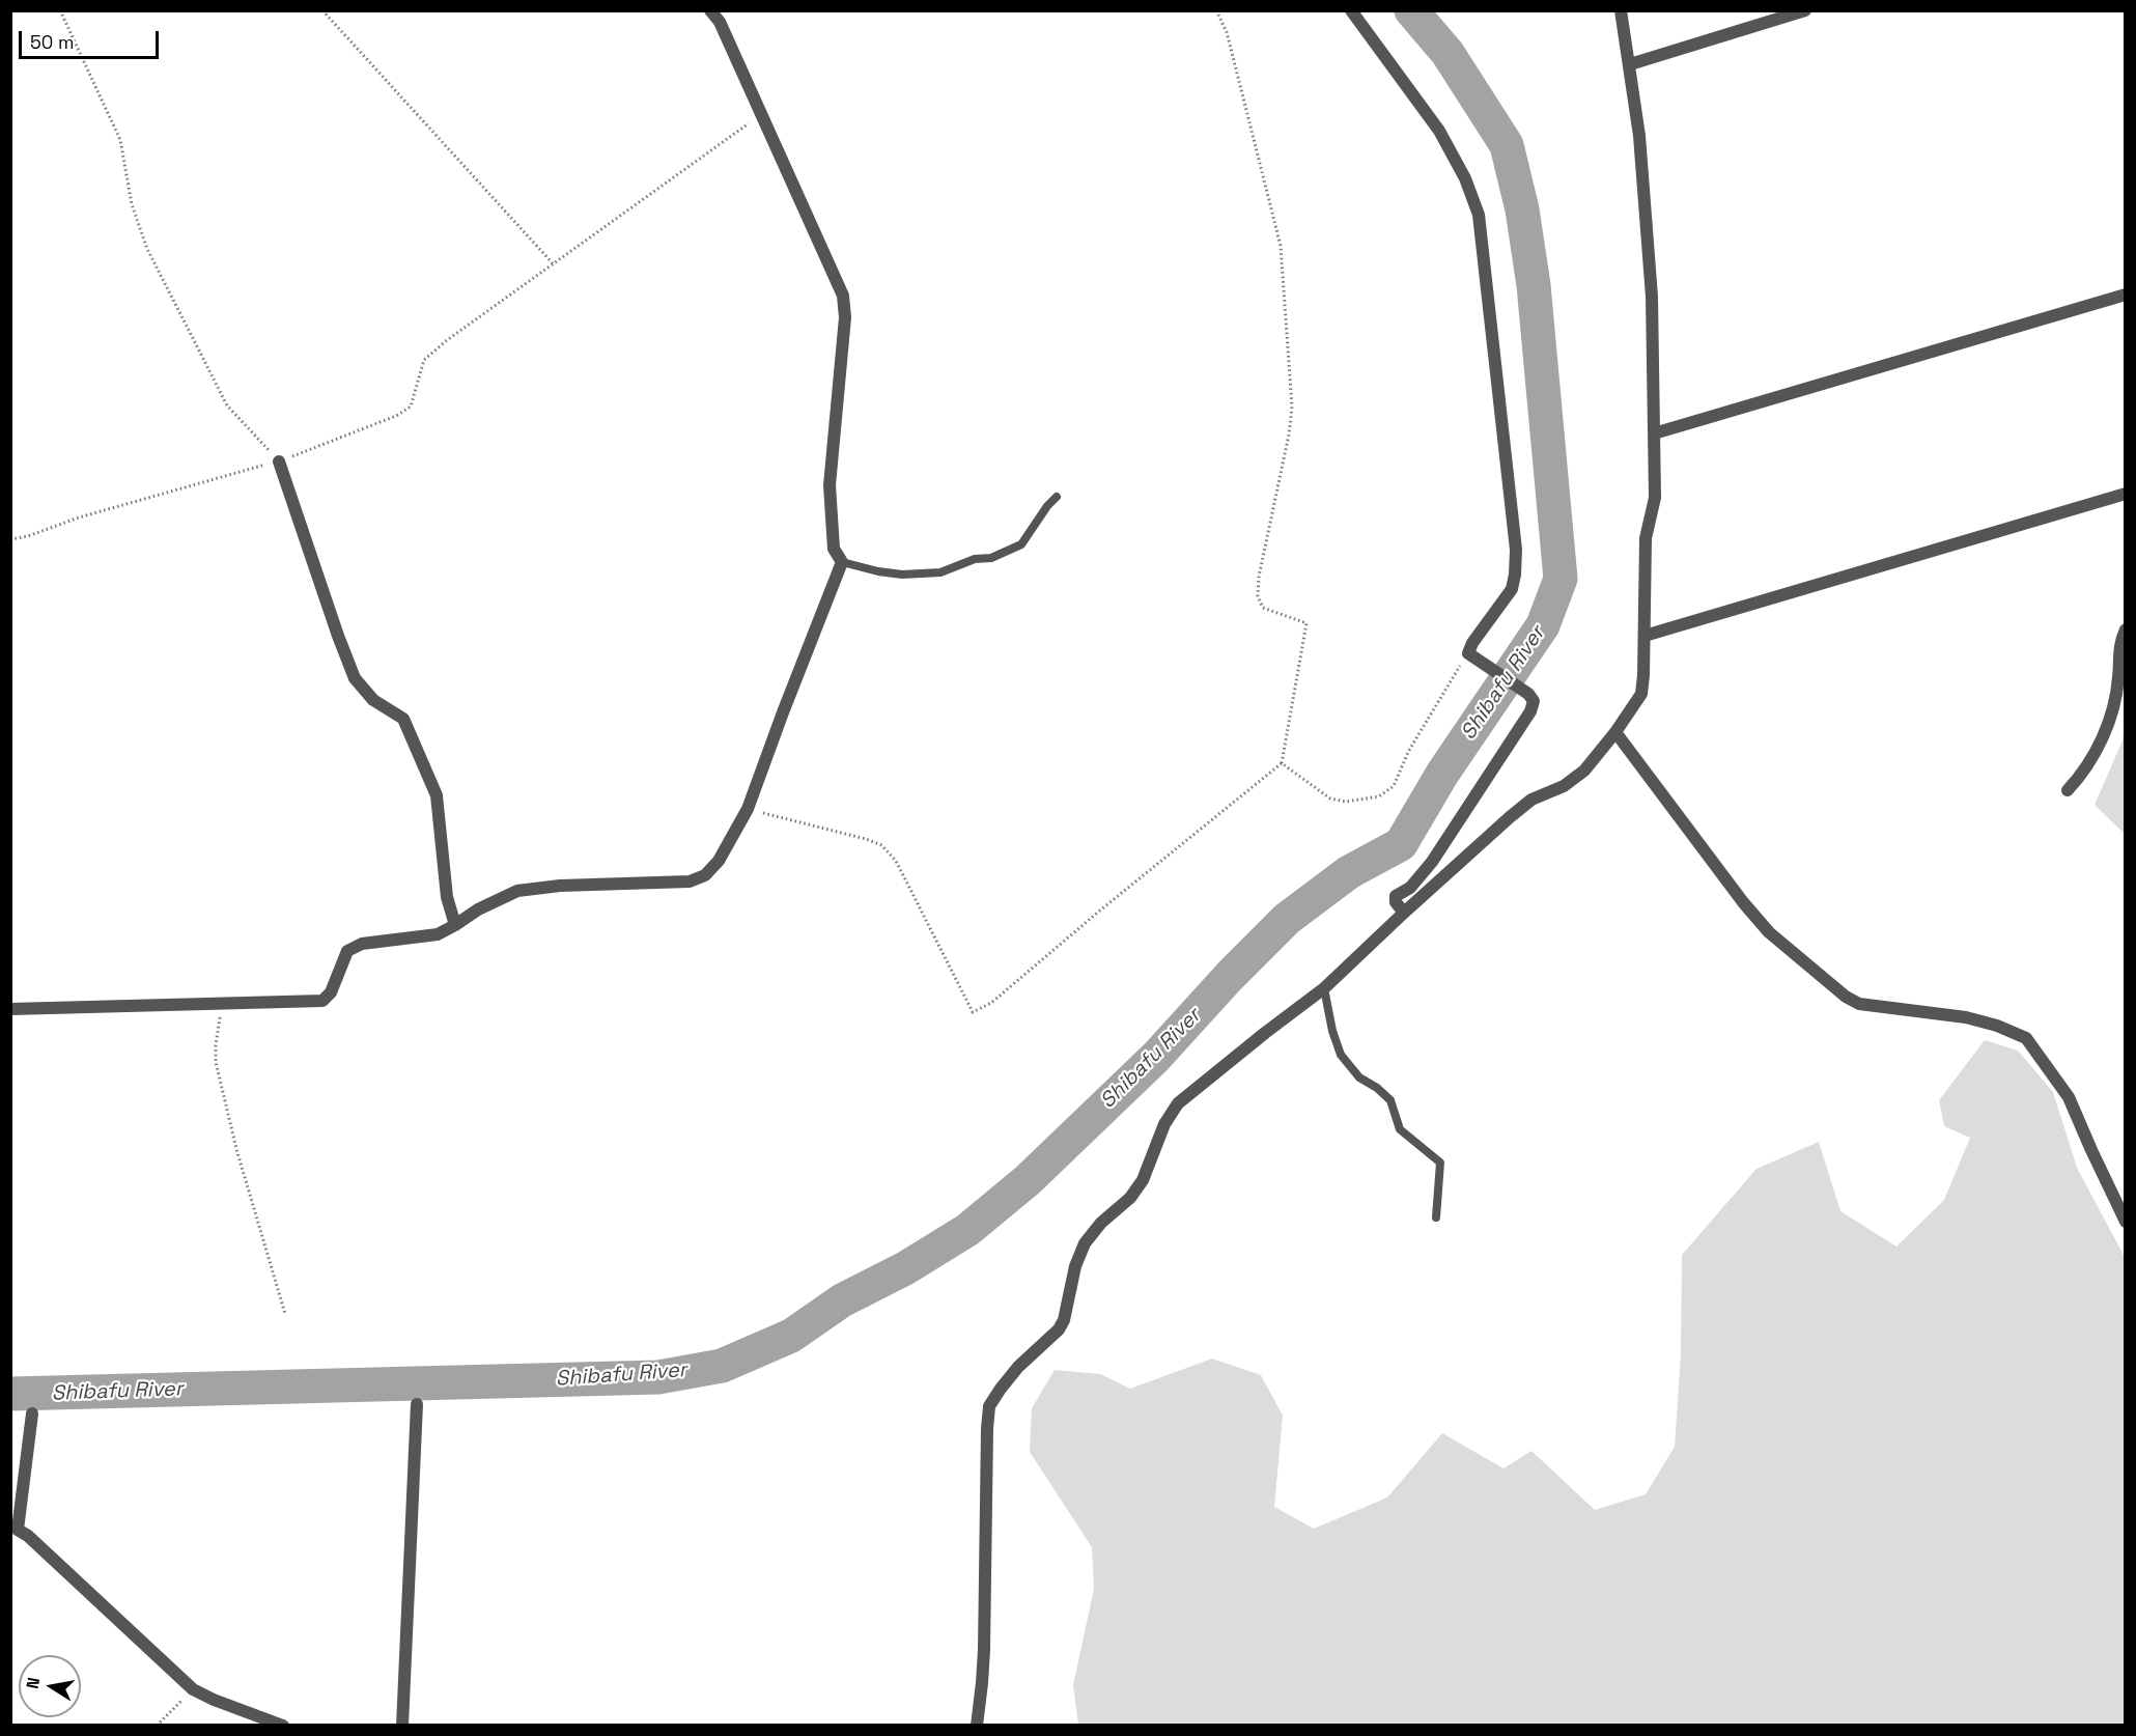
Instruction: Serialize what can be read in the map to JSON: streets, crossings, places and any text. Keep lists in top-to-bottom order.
{
  "water": ["Shibafu River"],
  "scale_bar": "50 m",
  "north": "left"
}
